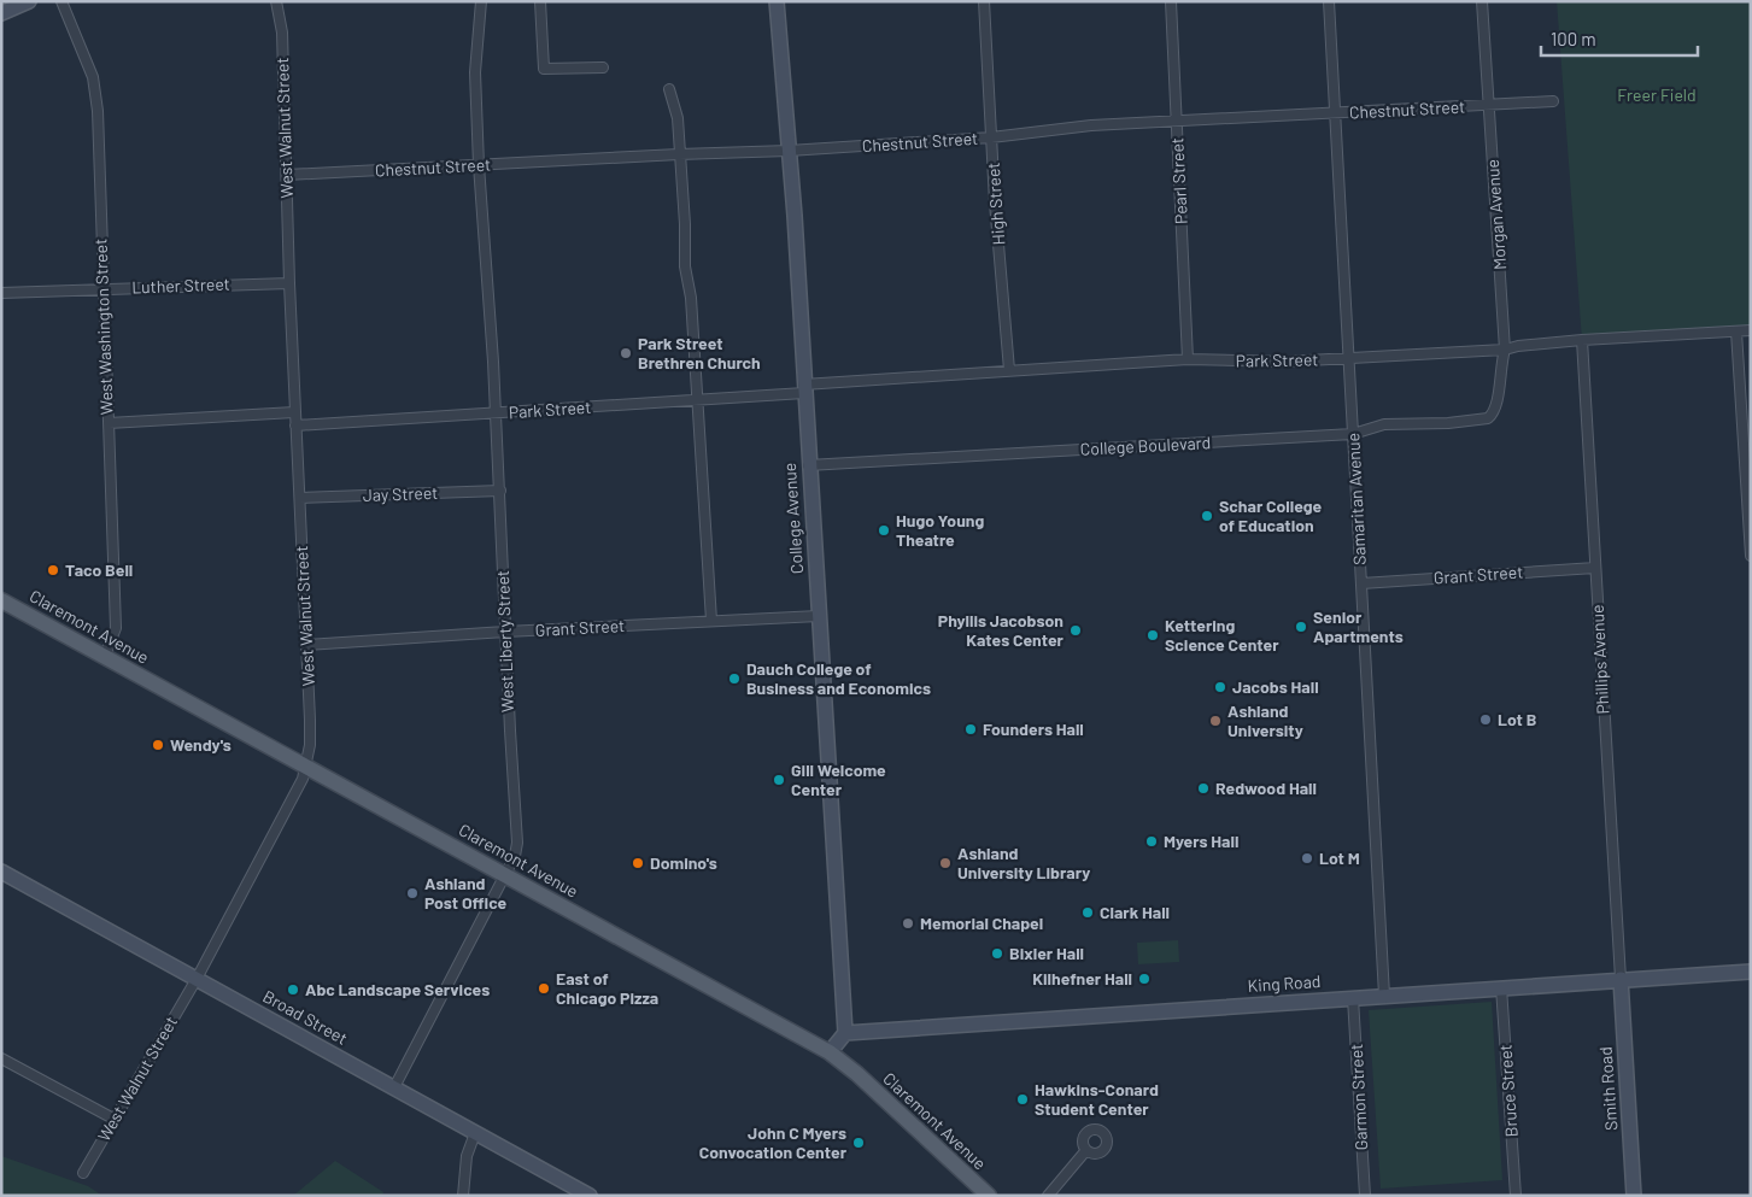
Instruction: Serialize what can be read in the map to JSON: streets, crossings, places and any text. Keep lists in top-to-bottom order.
{
  "streets": {
    "main road": ["Claremont Avenue"],
    "street": [
      "Chestnut Street",
      "West Walnut Street",
      "Pearl Street",
      "High Street",
      "Morgan Avenue",
      "Luther Street",
      "West Washington Street",
      "Park Street",
      "College Boulevard",
      "Jay Street",
      "Samaritan Avenue",
      "College Avenue",
      "Grant Street",
      "West Liberty Street",
      "Phillips Avenue",
      "King Road",
      "Broad Street",
      "Smith Road",
      "Bruce Street",
      "Garmon Street"
    ]
  },
  "crossings": [
    ["Chestnut Street", "West Walnut Street"],
    ["Chestnut Street", "Pearl Street"],
    ["Chestnut Street", "High Street"],
    ["Chestnut Street", "Morgan Avenue"],
    ["Chestnut Street", "Samaritan Avenue"],
    ["Chestnut Street", "College Avenue"],
    ["Chestnut Street", "West Liberty Street"],
    ["West Walnut Street", "Luther Street"],
    ["West Walnut Street", "Park Street"],
    ["West Walnut Street", "Jay Street"],
    ["West Walnut Street", "Grant Street"],
    ["West Walnut Street", "Claremont Avenue"],
    ["West Walnut Street", "Broad Street"],
    ["Pearl Street", "Park Street"],
    ["High Street", "Park Street"],
    ["Morgan Avenue", "Park Street"],
    ["Morgan Avenue", "College Boulevard"],
    ["Luther Street", "West Washington Street"],
    ["West Washington Street", "Claremont Avenue"],
    ["Park Street", "Samaritan Avenue"],
    ["Park Street", "College Avenue"],
    ["Park Street", "West Liberty Street"],
    ["Park Street", "Phillips Avenue"],
    ["College Boulevard", "Samaritan Avenue"],
    ["College Boulevard", "College Avenue"],
    ["Jay Street", "West Liberty Street"],
    ["Samaritan Avenue", "Grant Street"],
    ["Samaritan Avenue", "King Road"],
    ["College Avenue", "Grant Street"],
    ["College Avenue", "King Road"],
    ["Grant Street", "West Liberty Street"],
    ["Grant Street", "Phillips Avenue"],
    ["Claremont Avenue", "West Liberty Street"],
    ["West Liberty Street", "Broad Street"],
    ["Phillips Avenue", "King Road"],
    ["Phillips Avenue", "Smith Road"],
    ["King Road", "Smith Road"],
    ["King Road", "Bruce Street"],
    ["King Road", "Garmon Street"]
  ],
  "parks": ["Freer Field"],
  "places": [
    "Park Street Brethren Church",
    "Schar College of Education",
    "Hugo Young Theatre",
    "Taco Bell",
    "Senior Apartments",
    "Phyllis Jacobson Kates Center",
    "Kettering Science Center",
    "Dauch College of Business and Economics",
    "Jacobs Hall",
    "Lot B",
    "Ashland University",
    "Founders Hall",
    "Wendy's",
    "Gill Welcome Center",
    "Redwood Hall",
    "Myers Hall",
    "Lot M",
    "Domino's",
    "Ashland University Library",
    "Ashland Post Office",
    "Clark Hall",
    "Memorial Chapel",
    "Bixler Hall",
    "Kilhefner Hall",
    "East of Chicago Pizza",
    "Abc Landscape Services",
    "Hawkins-Conard Student Center",
    "John C Myers Convocation Center"
  ],
  "scale_bar": "100 m"
}
